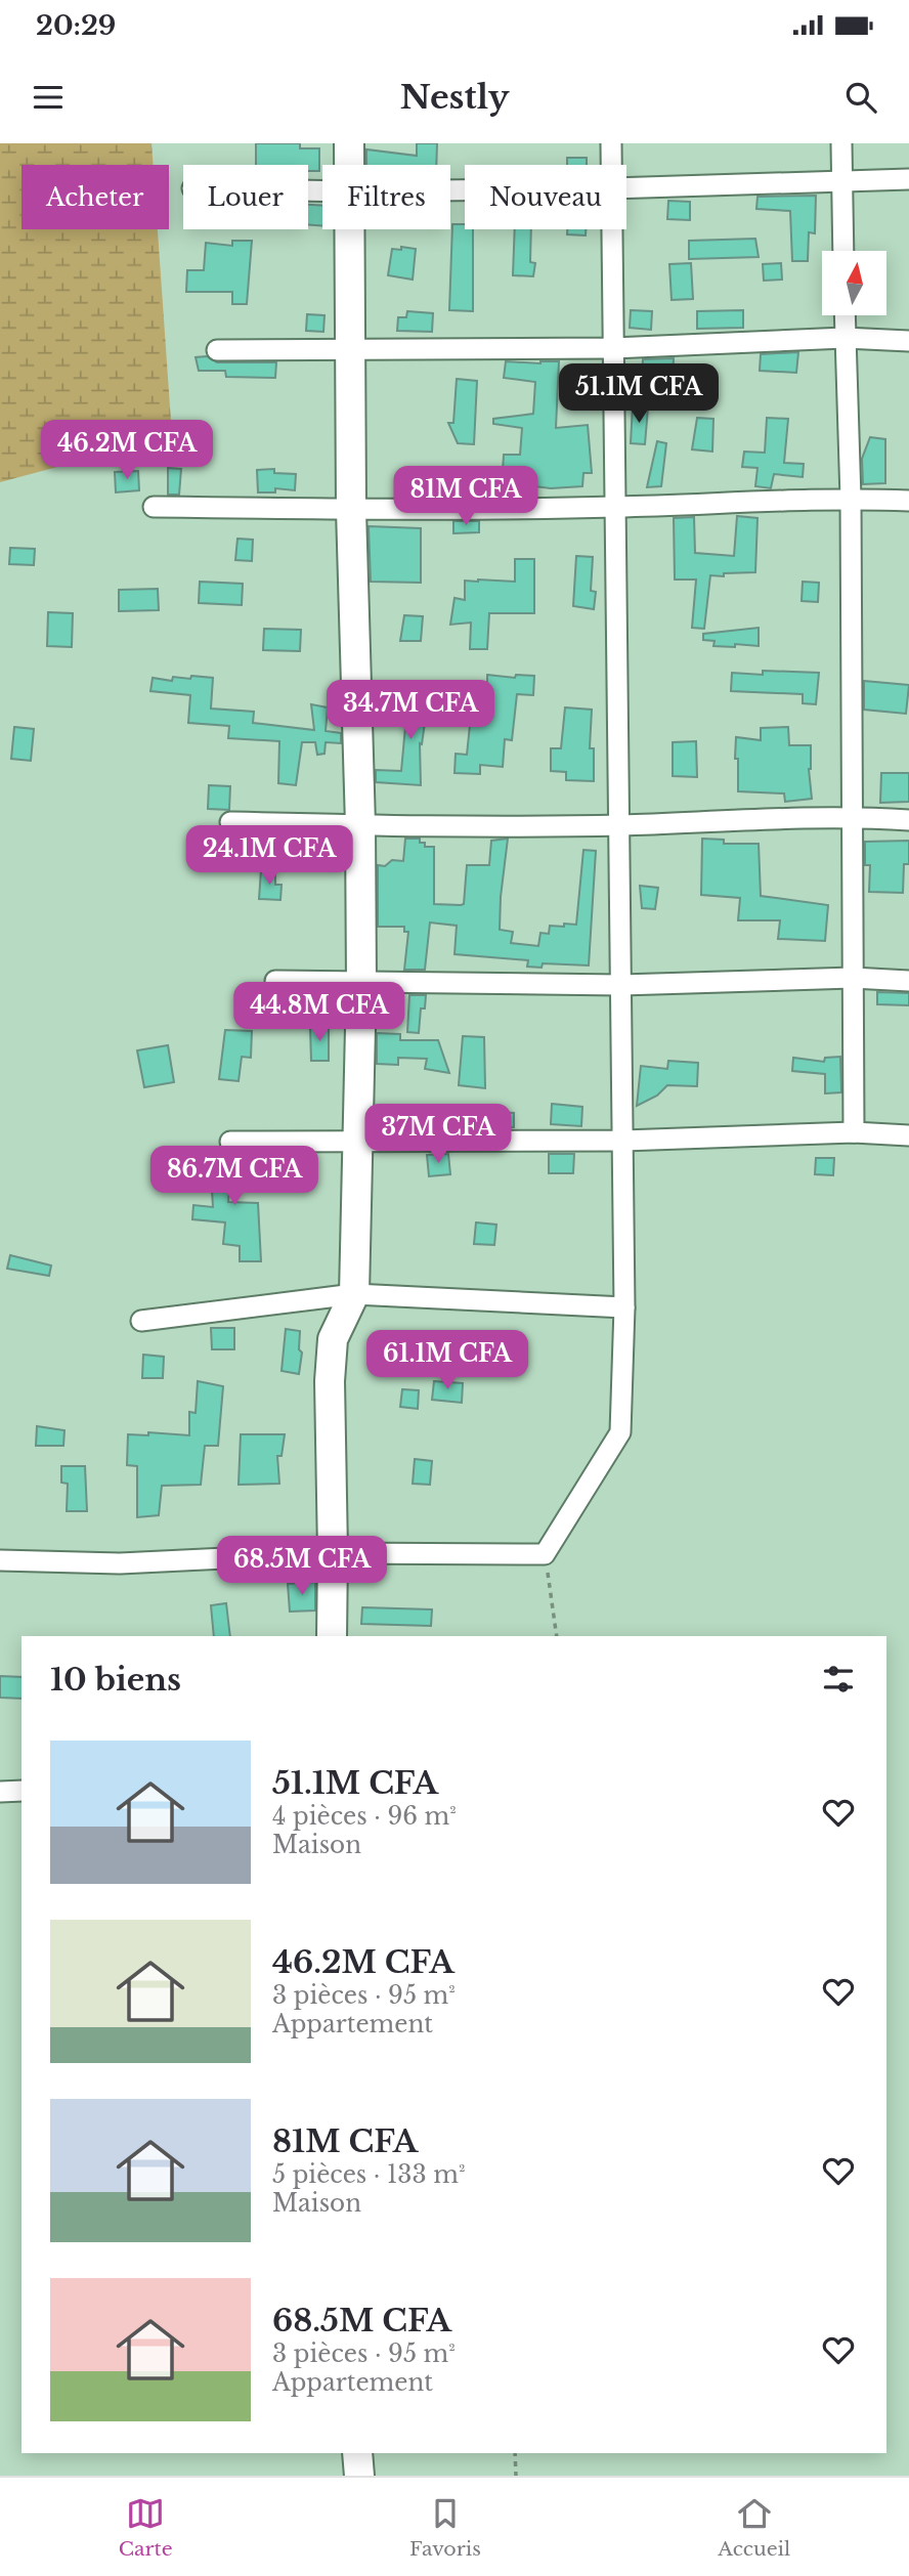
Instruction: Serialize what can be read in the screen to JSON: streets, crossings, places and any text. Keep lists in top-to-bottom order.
{
  "north": "top",
  "page": {
    "status": "20:29",
    "header": "Nestly",
    "chip": [
      "Acheter",
      "Louer",
      "Filtres",
      "Nouveau"
    ],
    "price": [
      "51.1M CFA",
      "46.2M CFA",
      "81M CFA",
      "34.7M CFA",
      "24.1M CFA",
      "44.8M CFA",
      "37M CFA",
      "86.7M CFA",
      "61.1M CFA",
      "68.5M CFA"
    ],
    "heading": "10 biens",
    "list": [
      {
        "name": "51.1M CFA",
        "note": "4 pièces · 96 m² · Maison"
      },
      {
        "name": "46.2M CFA",
        "note": "3 pièces · 95 m² · Appartement"
      },
      {
        "name": "81M CFA",
        "note": "5 pièces · 133 m² · Maison"
      },
      {
        "name": "68.5M CFA",
        "note": "3 pièces · 95 m² · Appartement"
      }
    ],
    "tabs": ["Carte", "Favoris", "Accueil"]
  }
}
